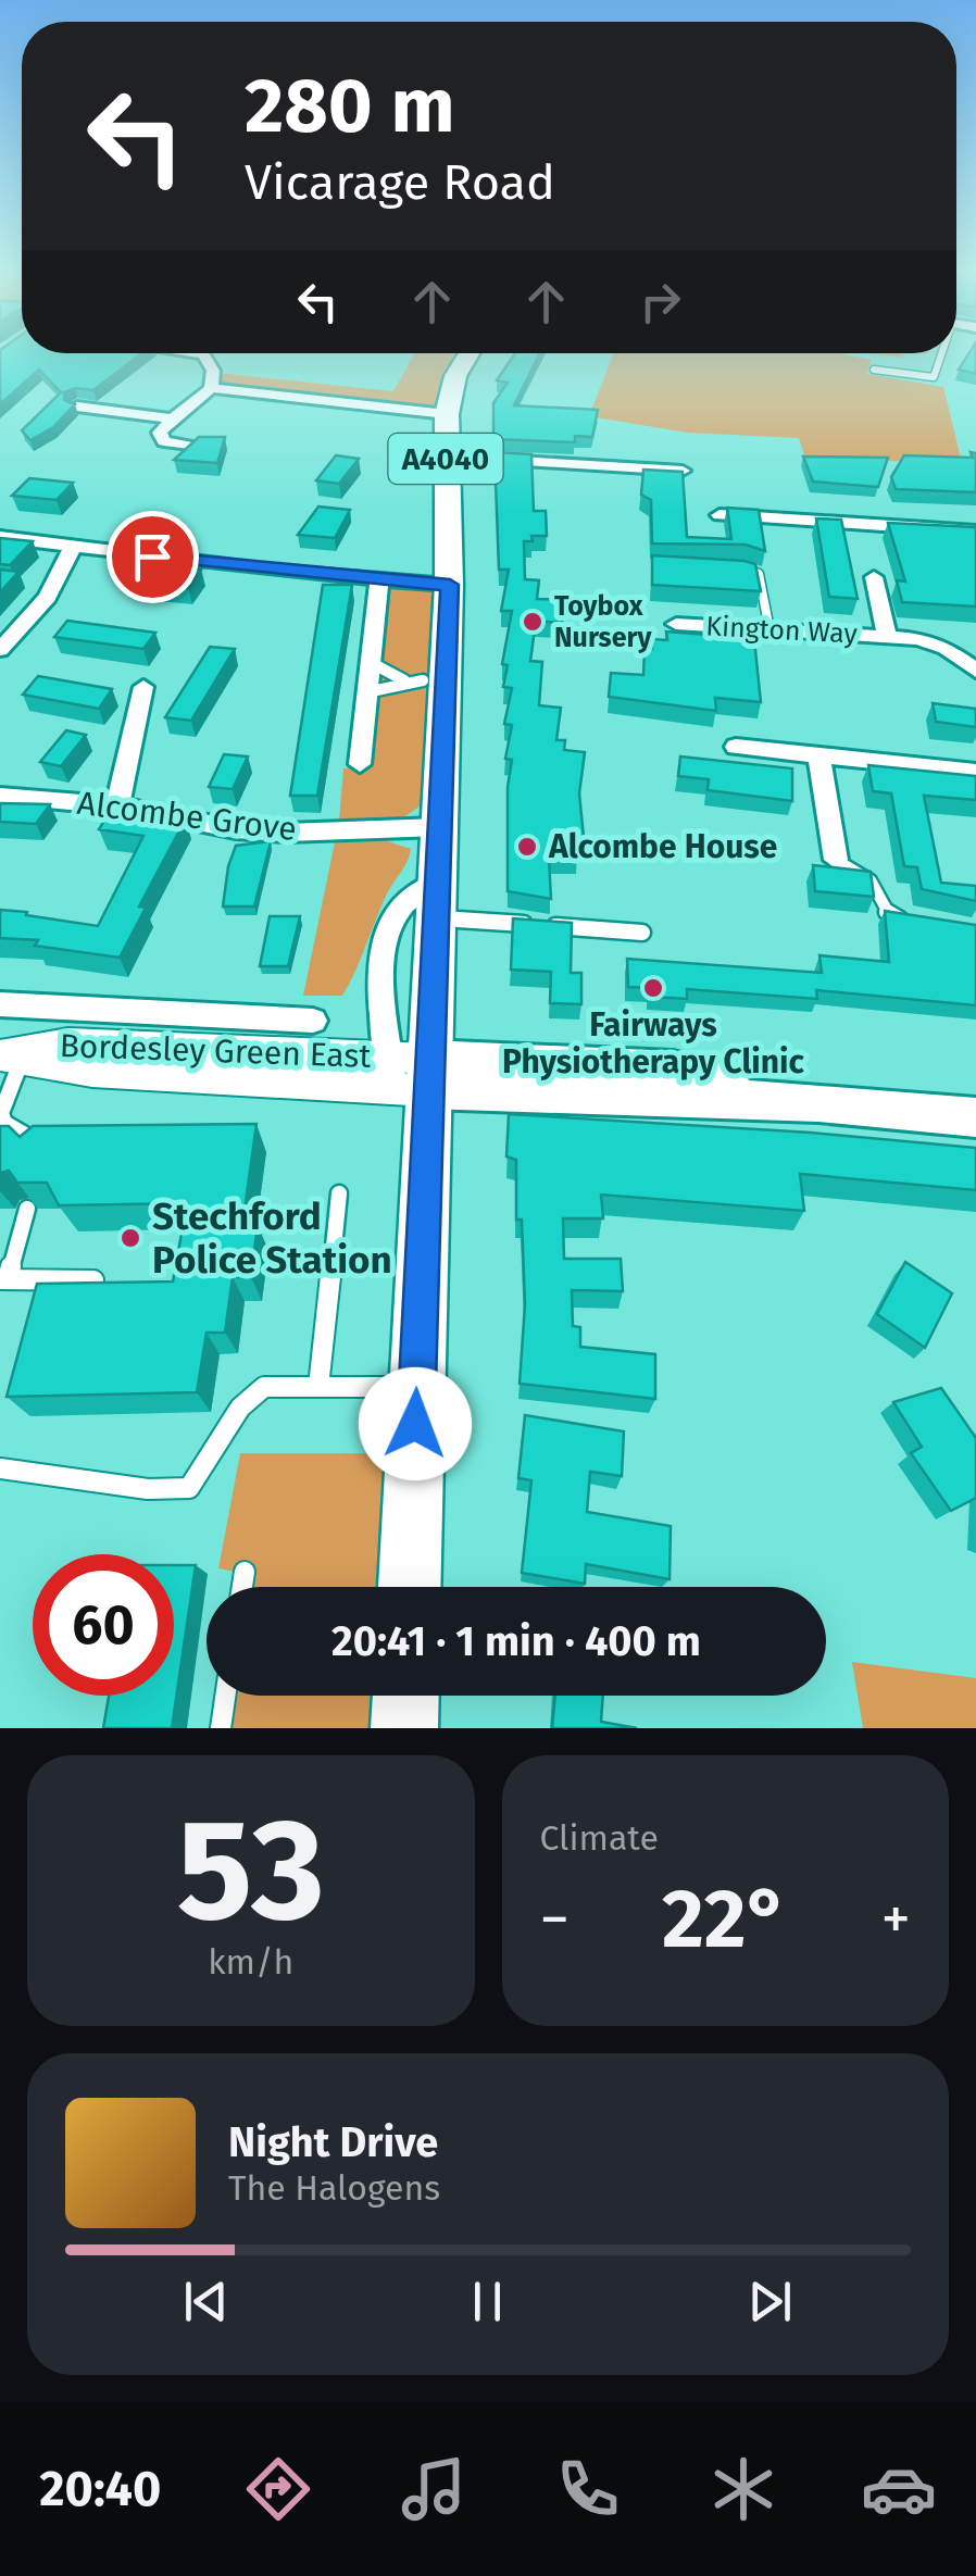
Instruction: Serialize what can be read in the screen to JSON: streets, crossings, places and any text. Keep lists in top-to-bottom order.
{
  "streets": {
    "main road": ["A4040", "Bordesley Green East"],
    "street": ["Kington Way", "Alcombe Grove"]
  },
  "crossings": [
    ["A4040", "Alcombe Grove"],
    ["A4040", "Bordesley Green East"]
  ],
  "places": [
    "Toybox Nursery",
    "Alcombe House",
    "Fairways Physiotherapy Clinic",
    "Stechford Police Station"
  ],
  "page": {
    "turn": ["280 m", "Vicarage Road"],
    "limit": "60",
    "trip": "20:41 · 1 min · 400 m",
    "tile": [
      ["53", "km/h"],
      "Climate"
    ],
    "heat": ["−", "22°", "+"],
    "song": ["Night Drive", "The Halogens"],
    "tabs": "20:40"
  }
}
